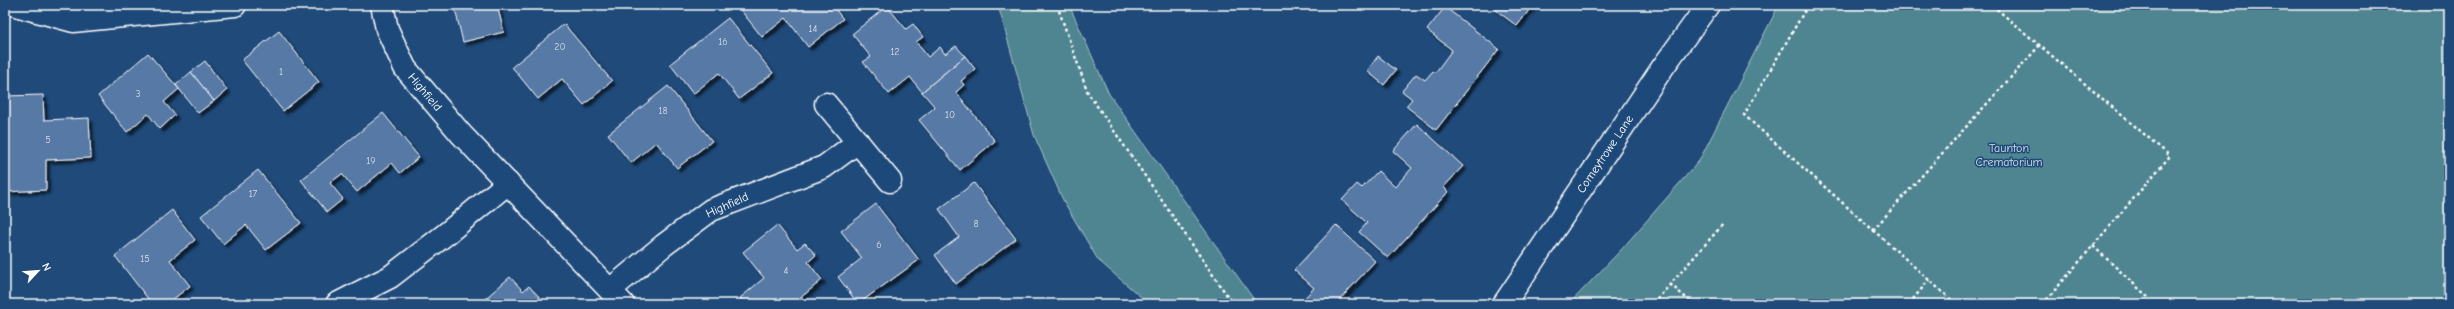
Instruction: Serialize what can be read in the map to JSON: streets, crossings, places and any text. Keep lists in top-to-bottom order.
{
  "streets": {
    "street": ["Highfield", "Comeytrowe Lane"]
  },
  "parks": ["Taunton Crematorium"],
  "house_numbers": [
    "14",
    "16",
    "20",
    "12",
    "1",
    "3",
    "18",
    "10",
    "5",
    "19",
    "17",
    "8",
    "6",
    "15",
    "4"
  ],
  "north": "top right"
}
